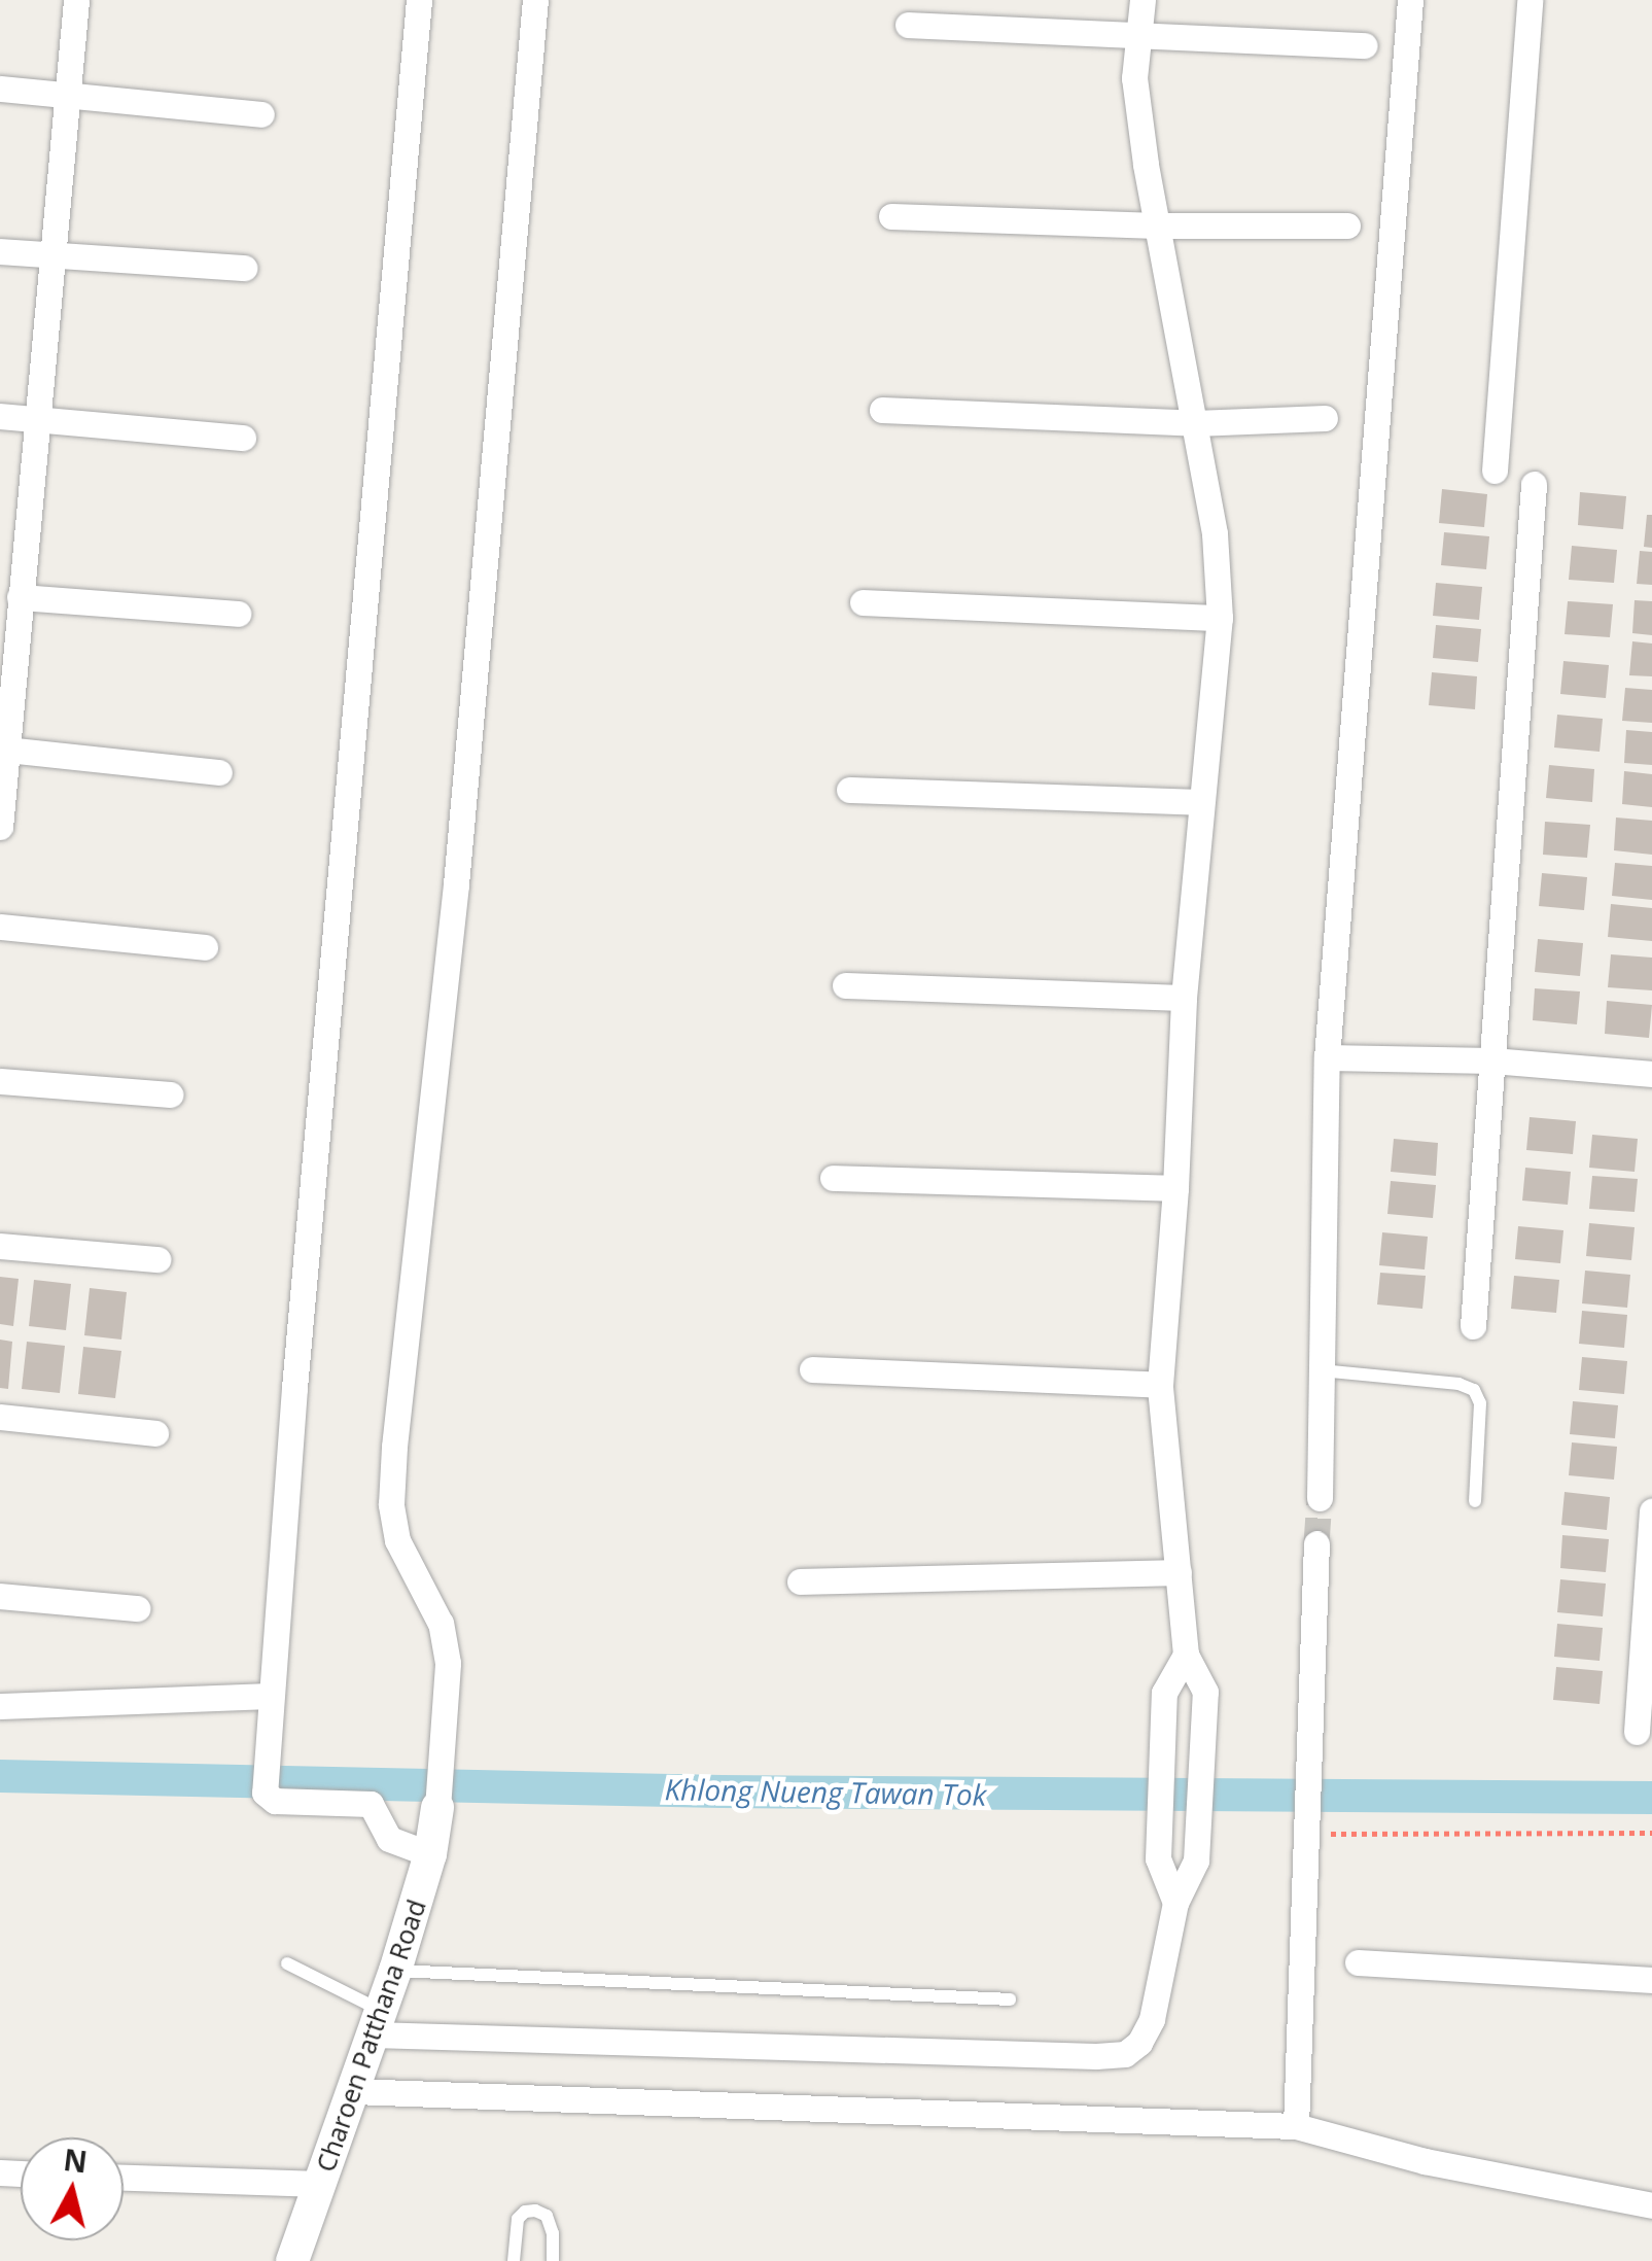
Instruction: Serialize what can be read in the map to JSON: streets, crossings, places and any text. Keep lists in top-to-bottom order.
{
  "streets": {
    "street": ["Charoen Patthana Road"]
  },
  "water": ["Khlong Nueng Tawan Tok"],
  "north": "top"
}
